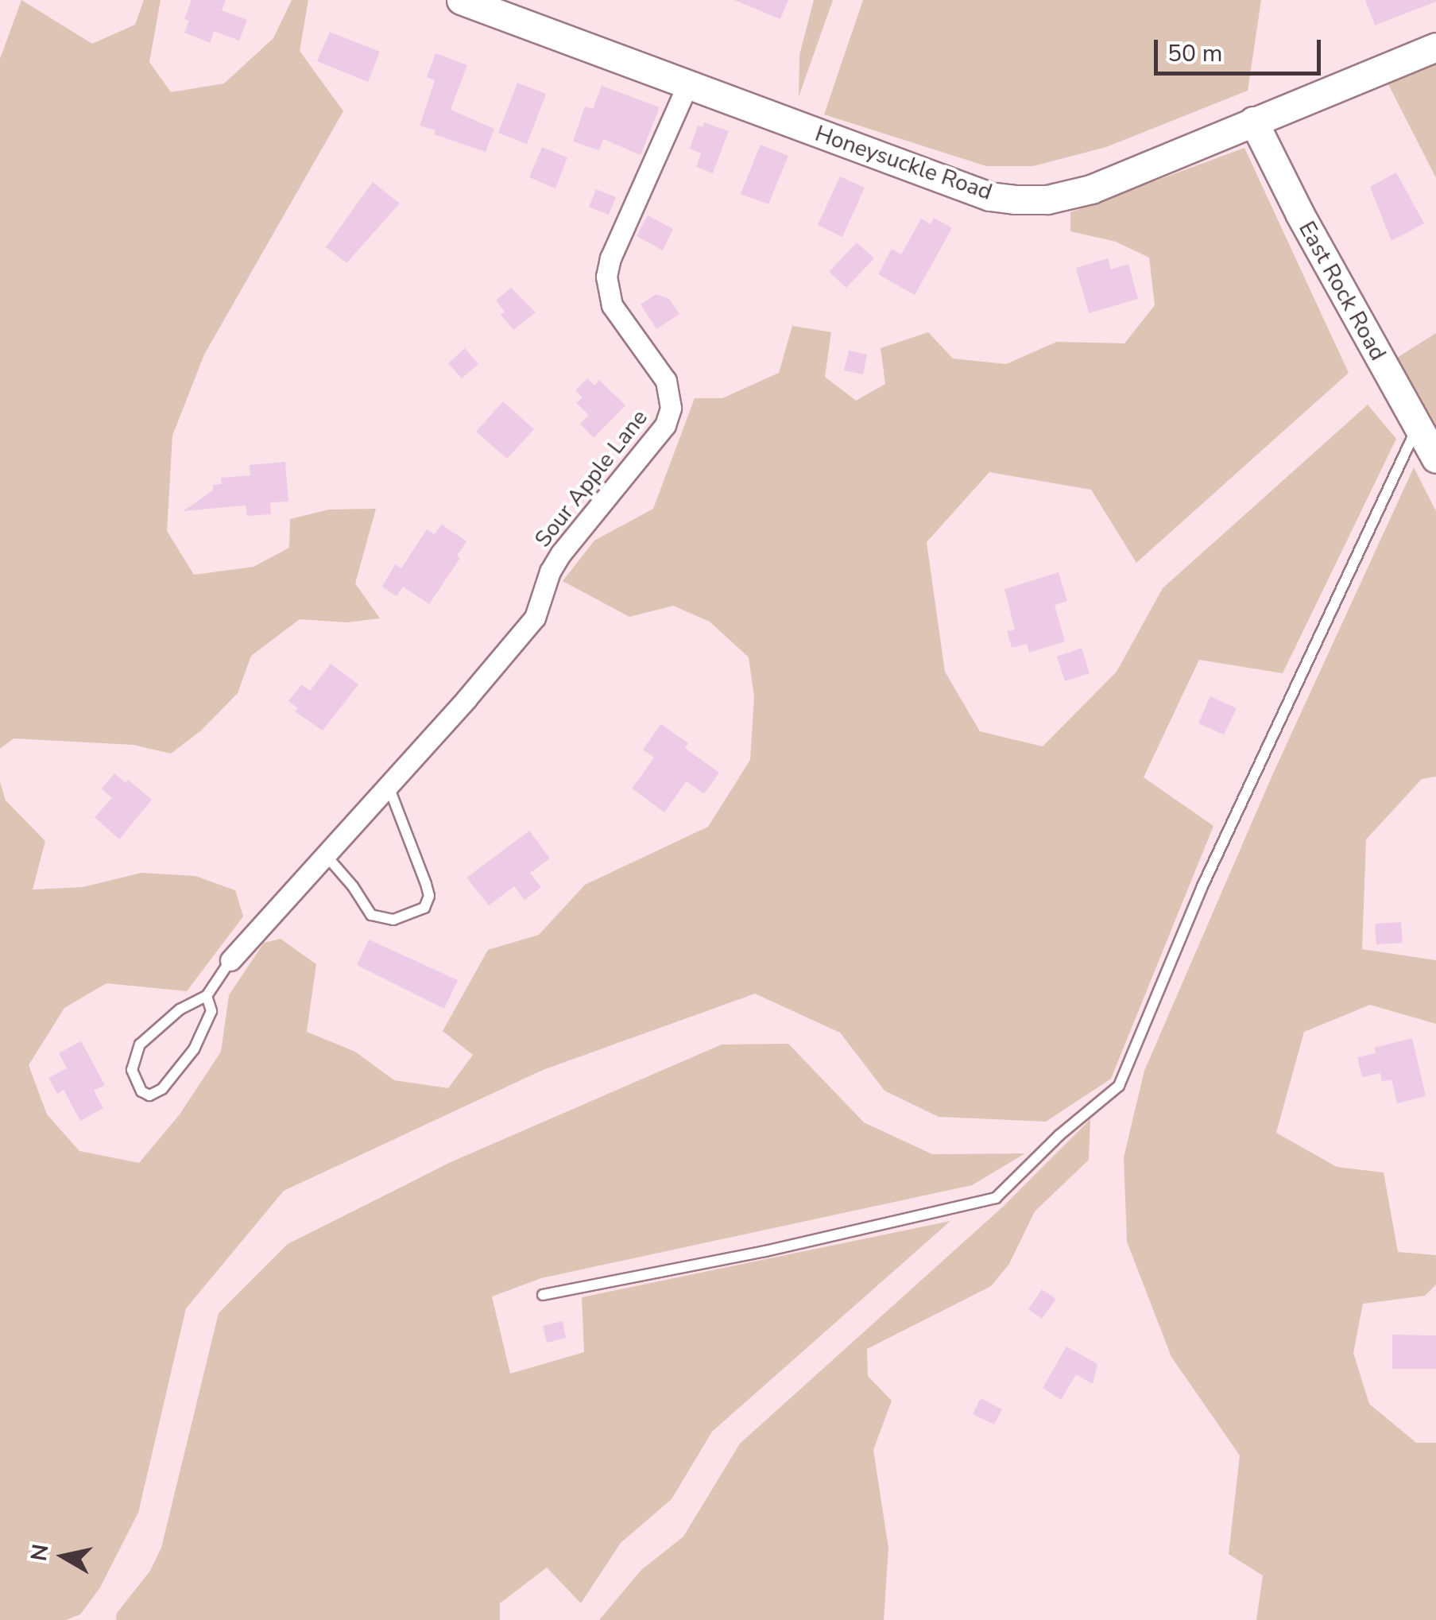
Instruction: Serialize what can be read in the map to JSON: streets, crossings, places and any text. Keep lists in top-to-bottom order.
{
  "streets": {
    "street": ["Honeysuckle Road", "East Rock Road", "Sour Apple Lane"]
  },
  "crossings": [
    ["Honeysuckle Road", "East Rock Road"],
    ["Honeysuckle Road", "Sour Apple Lane"]
  ],
  "scale_bar": "50 m",
  "north": "left"
}
